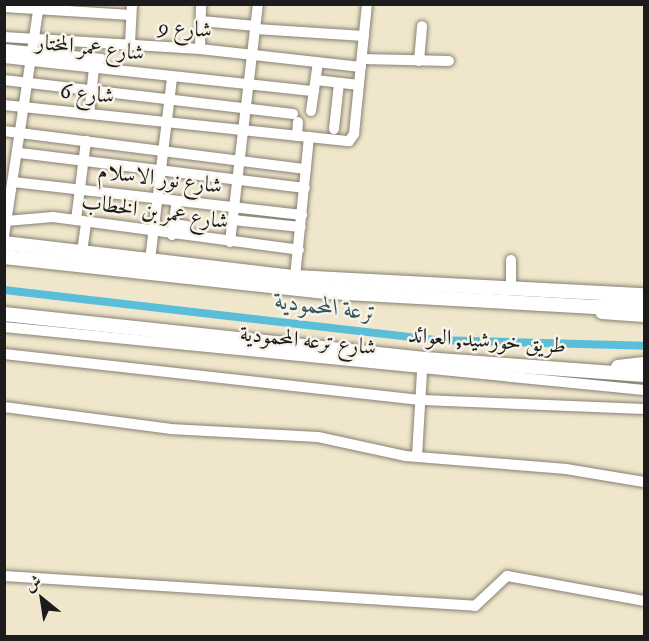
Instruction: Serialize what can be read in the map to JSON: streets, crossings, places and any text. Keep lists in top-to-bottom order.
{
  "streets": {
    "main road": ["طريق خورشيد, العوائد"],
    "street": [
      "شارع 9",
      "شارع عمر المختار",
      "شارع 6",
      "شارع نور الاسلام",
      "شارع عمر بن الخطاب",
      "شارع ترعه المحمودية"
    ]
  },
  "crossings": [
    ["شارع عمر المختار", "شارع 6"]
  ],
  "water": ["ترعة المحمودية"],
  "north": "top left"
}
